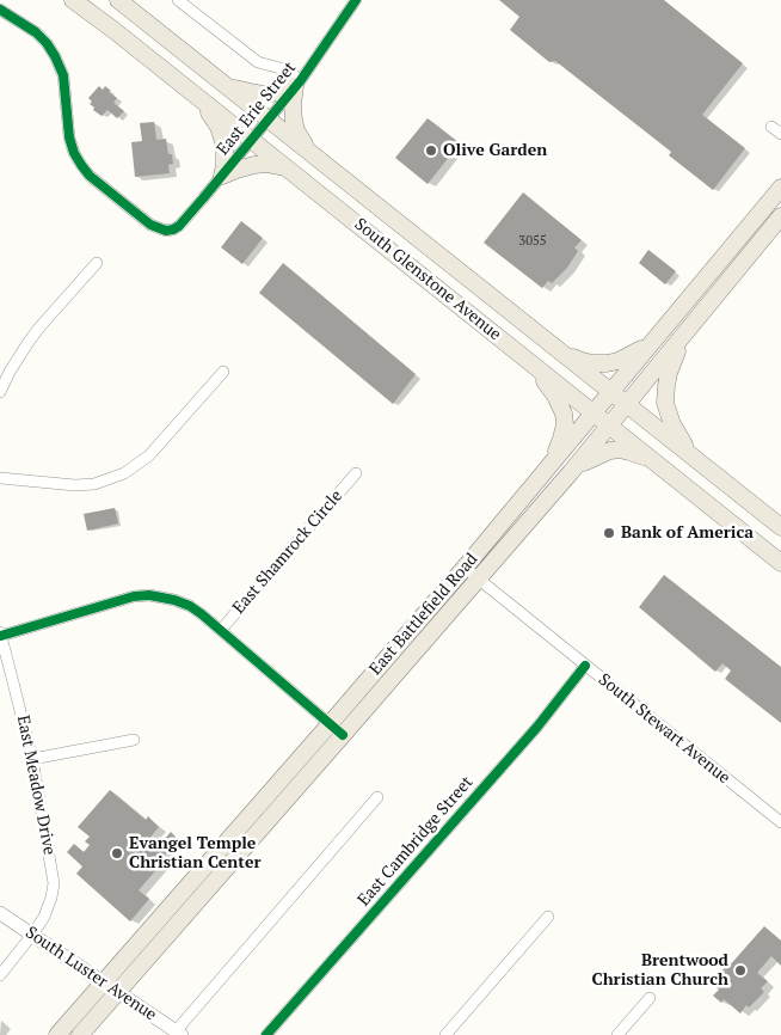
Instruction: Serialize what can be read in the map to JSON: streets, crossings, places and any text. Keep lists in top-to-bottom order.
{
  "streets": {
    "main road": ["South Glenstone Avenue", "East Battlefield Road"],
    "street": [
      "East Erie Street",
      "East Shamrock Circle",
      "South Stewart Avenue",
      "East Meadow Drive",
      "East Cambridge Street",
      "South Luster Avenue"
    ]
  },
  "crossings": [
    ["East Erie Street", "South Glenstone Avenue"],
    ["South Glenstone Avenue", "East Battlefield Road"],
    ["East Battlefield Road", "South Stewart Avenue"],
    ["East Battlefield Road", "South Luster Avenue"],
    ["South Stewart Avenue", "East Cambridge Street"],
    ["East Meadow Drive", "South Luster Avenue"]
  ],
  "places": [
    "Olive Garden",
    "Bank of America",
    "Evangel Temple Christian Center",
    "Brentwood Christian Church"
  ],
  "house_numbers": ["3055"]
}
